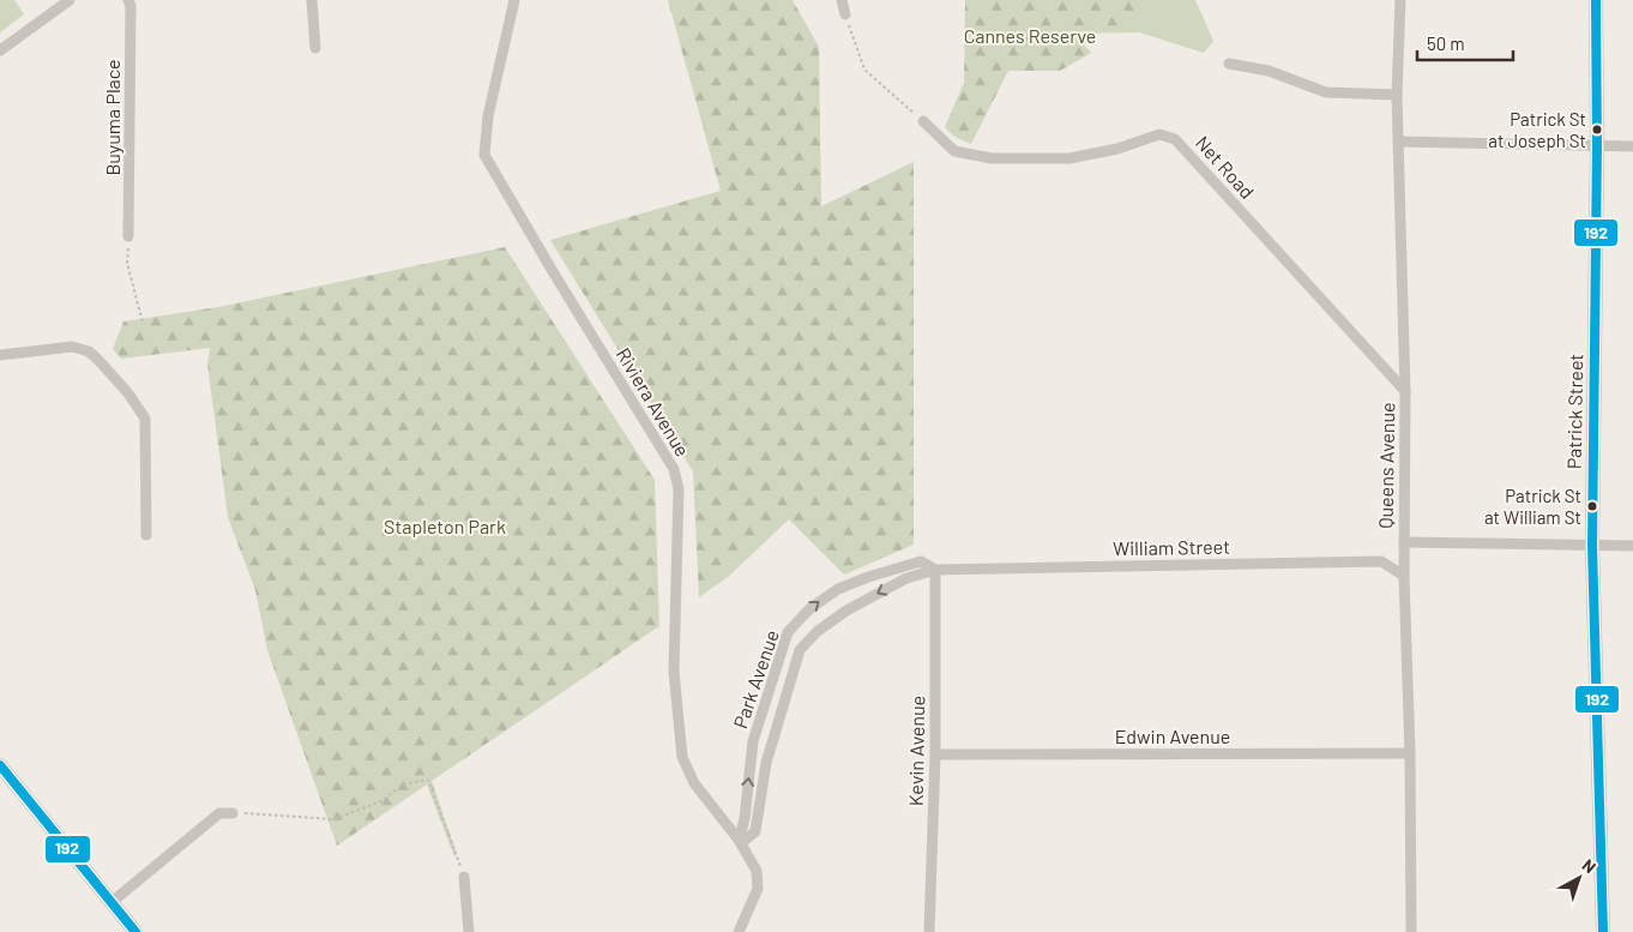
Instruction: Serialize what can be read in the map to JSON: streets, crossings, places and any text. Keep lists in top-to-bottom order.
{
  "streets": {
    "street": [
      "Buyuma Place",
      "Net Road",
      "Riviera Avenue",
      "Patrick Street",
      "Queens Avenue",
      "William Street",
      "Park Avenue",
      "Edwin Avenue",
      "Kevin Avenue"
    ]
  },
  "crossings": [
    ["Net Road", "Queens Avenue"],
    ["Riviera Avenue", "Park Avenue"],
    ["Queens Avenue", "William Street"],
    ["Queens Avenue", "Edwin Avenue"],
    ["William Street", "Park Avenue"],
    ["William Street", "Kevin Avenue"],
    ["Park Avenue", "Kevin Avenue"],
    ["Edwin Avenue", "Kevin Avenue"]
  ],
  "parks": ["Cannes Reserve", "Stapleton Park"],
  "places": ["Patrick St at Joseph St", "Patrick St at William St"],
  "lines": ["transit line 192"],
  "scale_bar": "50 m",
  "north": "top right"
}
